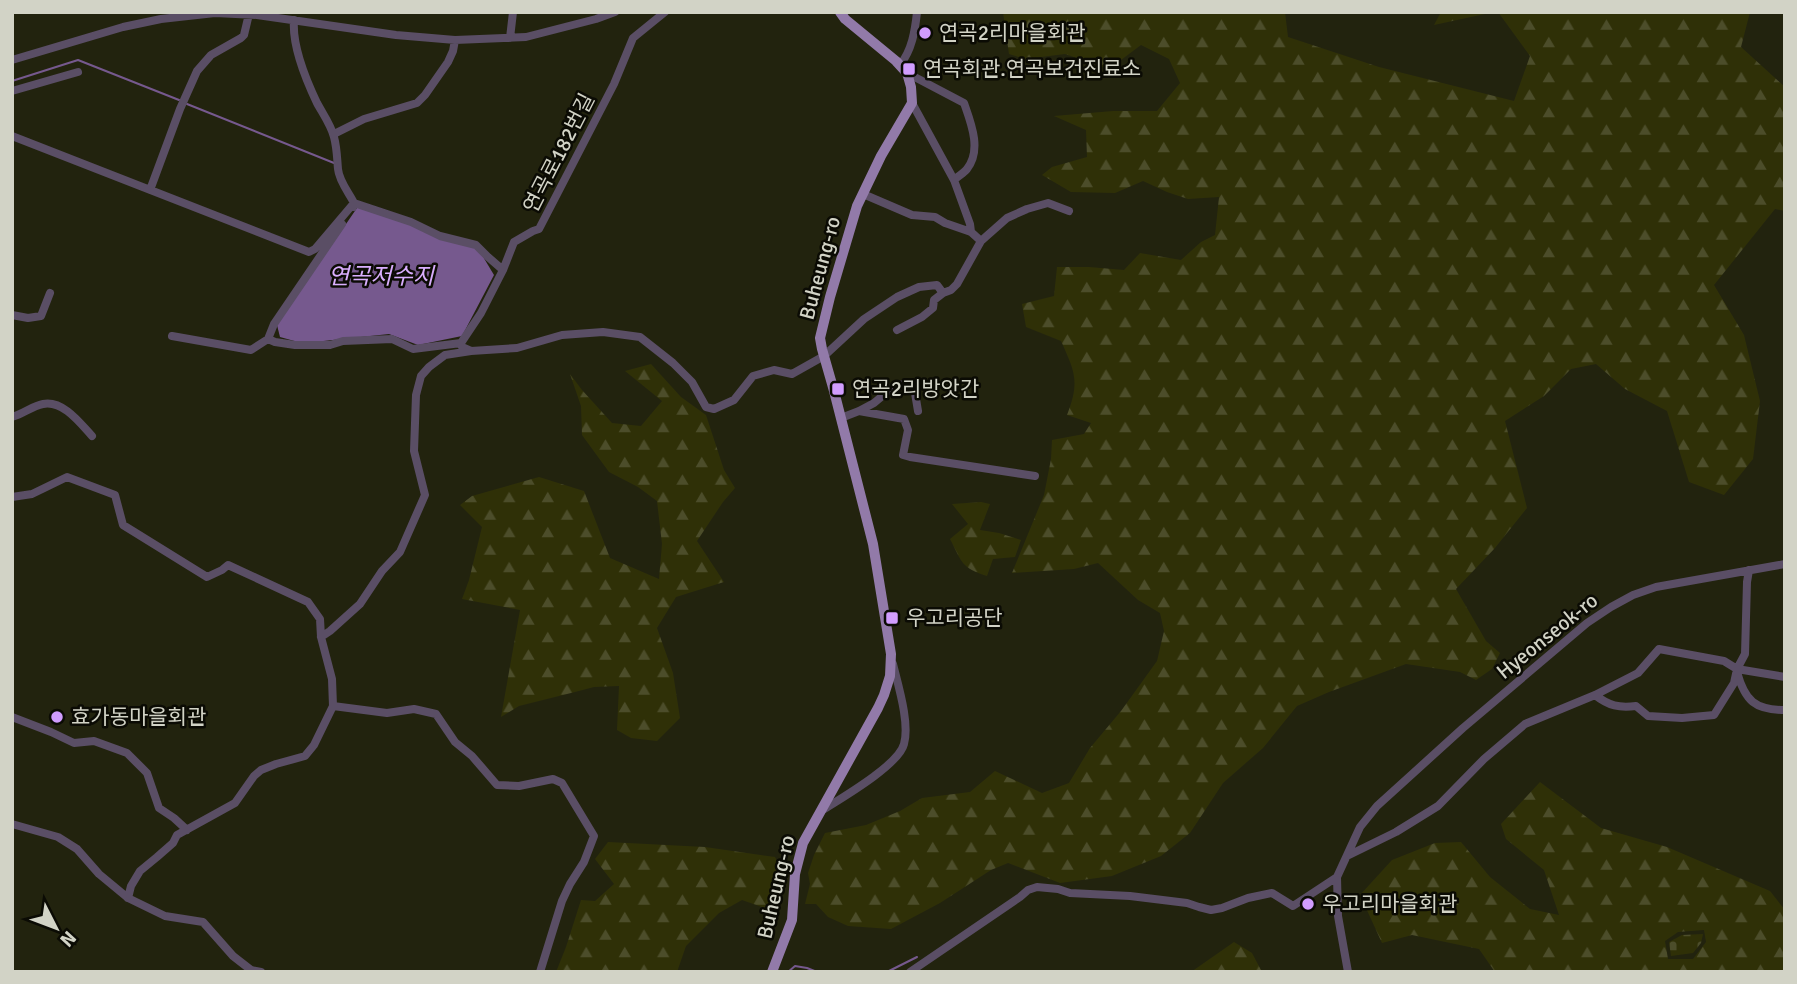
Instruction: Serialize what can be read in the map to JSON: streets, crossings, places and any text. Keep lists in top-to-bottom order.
{
  "streets": {
    "main road": ["Buheung-ro"],
    "street": ["연곡로182번길", "Hyeonseok-ro"]
  },
  "water": ["연곡저수지"],
  "places": {
    "other": ["연곡2리마을회관", "효가동마을회관", "우고리마을회관"],
    "transit": ["연곡회관.연곡보건진료소", "연곡2리방앗간", "우고리공단"]
  },
  "north": "bottom right"
}
